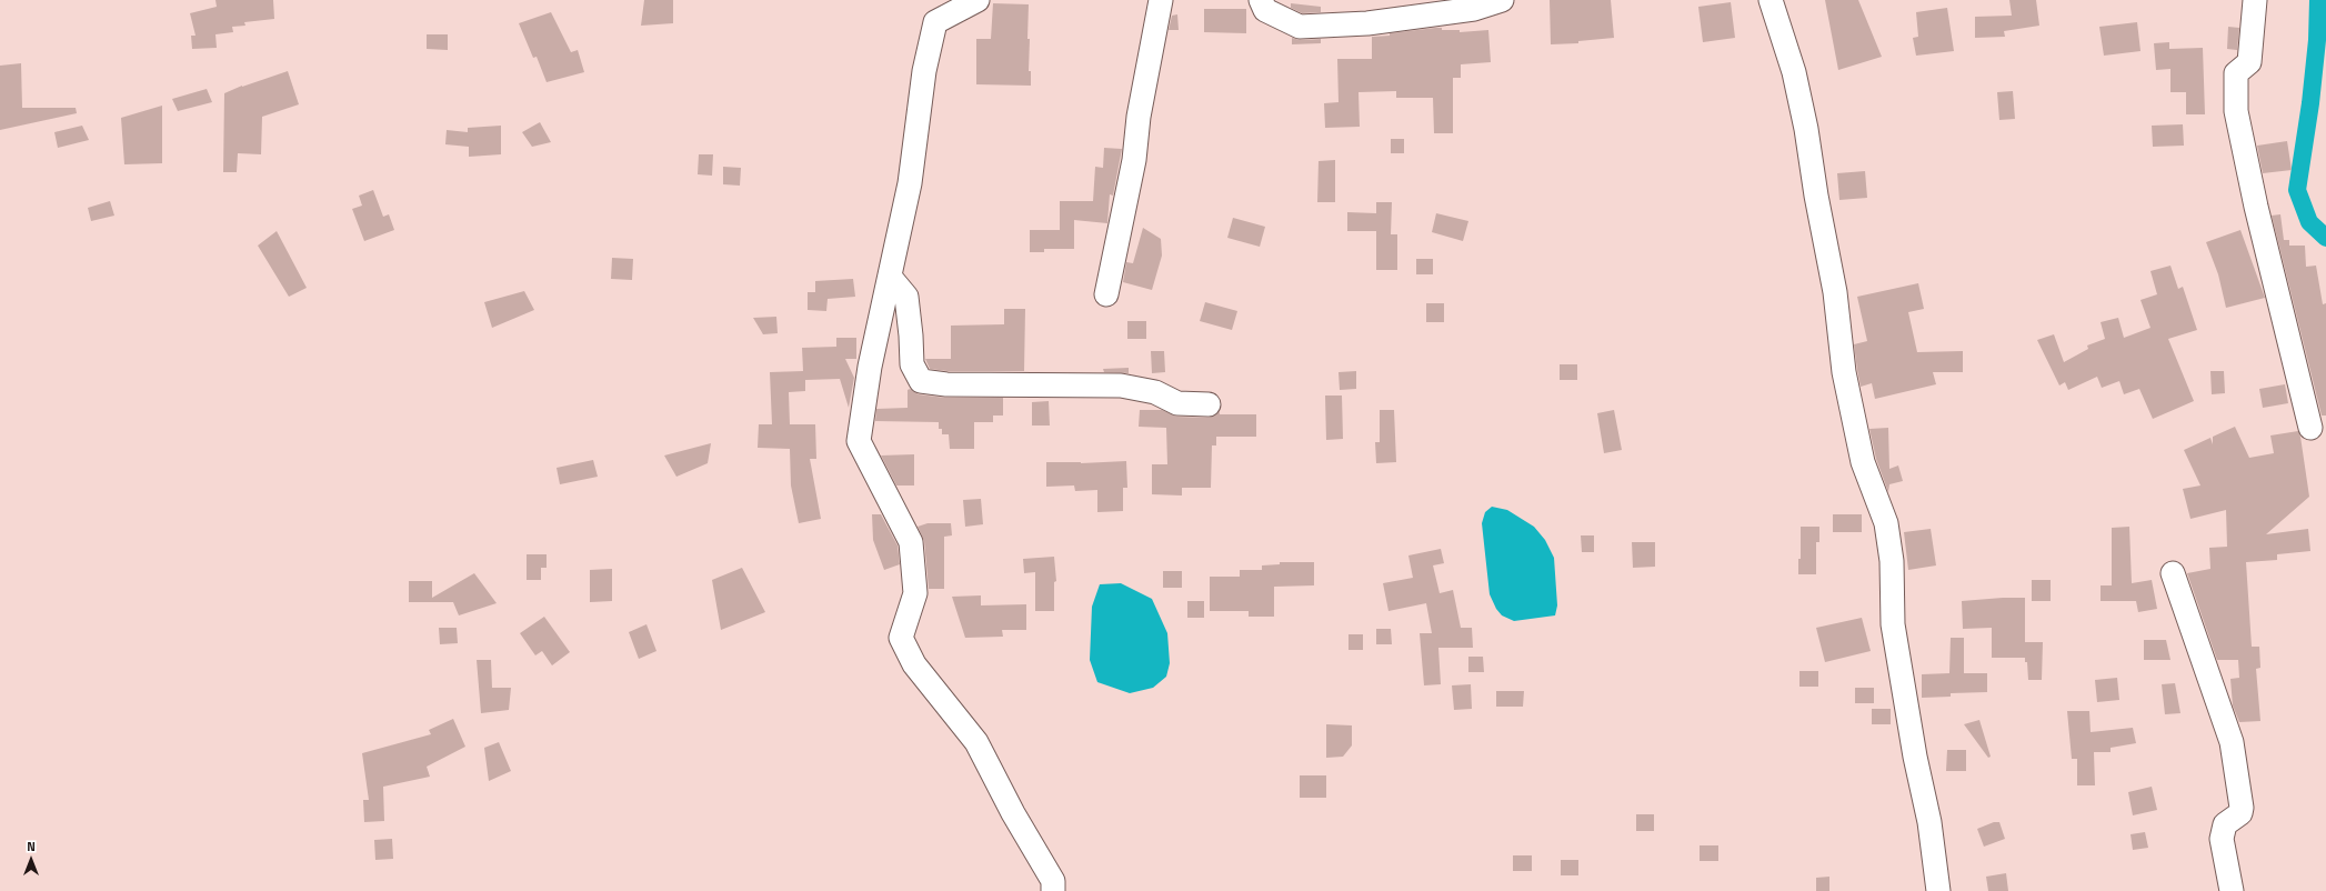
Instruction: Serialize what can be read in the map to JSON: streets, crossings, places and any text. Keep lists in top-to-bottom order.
{
  "north": "top"
}
